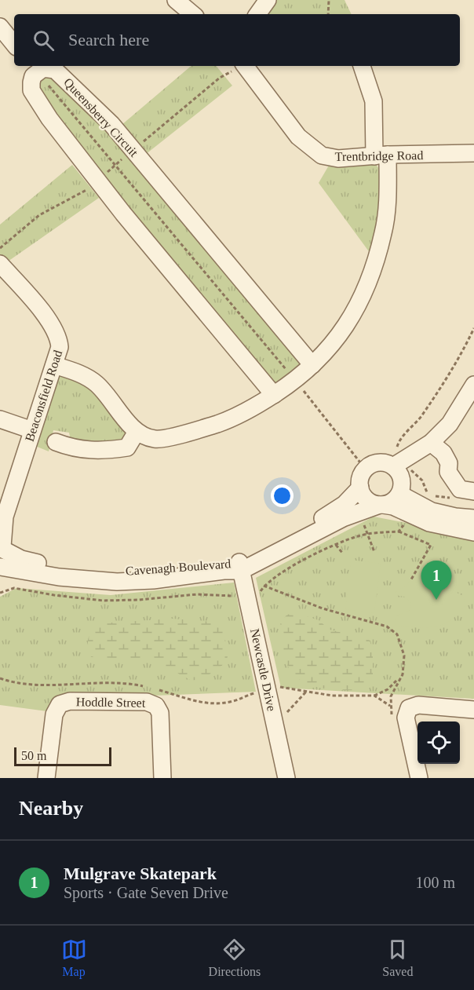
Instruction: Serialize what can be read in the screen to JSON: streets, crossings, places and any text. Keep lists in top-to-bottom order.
{
  "streets": {
    "street": [
      "Queensberry Circuit",
      "Trentbridge Road",
      "Beaconsfield Road",
      "Cavenagh Boulevard",
      "Newcastle Drive",
      "Hoddle Street"
    ]
  },
  "crossings": [
    ["Beaconsfield Road", "Cavenagh Boulevard"],
    ["Cavenagh Boulevard", "Newcastle Drive"]
  ],
  "scale_bar": "50 m",
  "page": {
    "search": "Search here",
    "pins": "1",
    "scale": "50 m",
    "heading": "Nearby",
    "list": [
      {
        "mark": "1",
        "name": "Mulgrave Skatepark",
        "note": "Sports · Gate Seven Drive",
        "value": "100 m"
      }
    ],
    "nav": ["Map", "Directions", "Saved"]
  }
}
